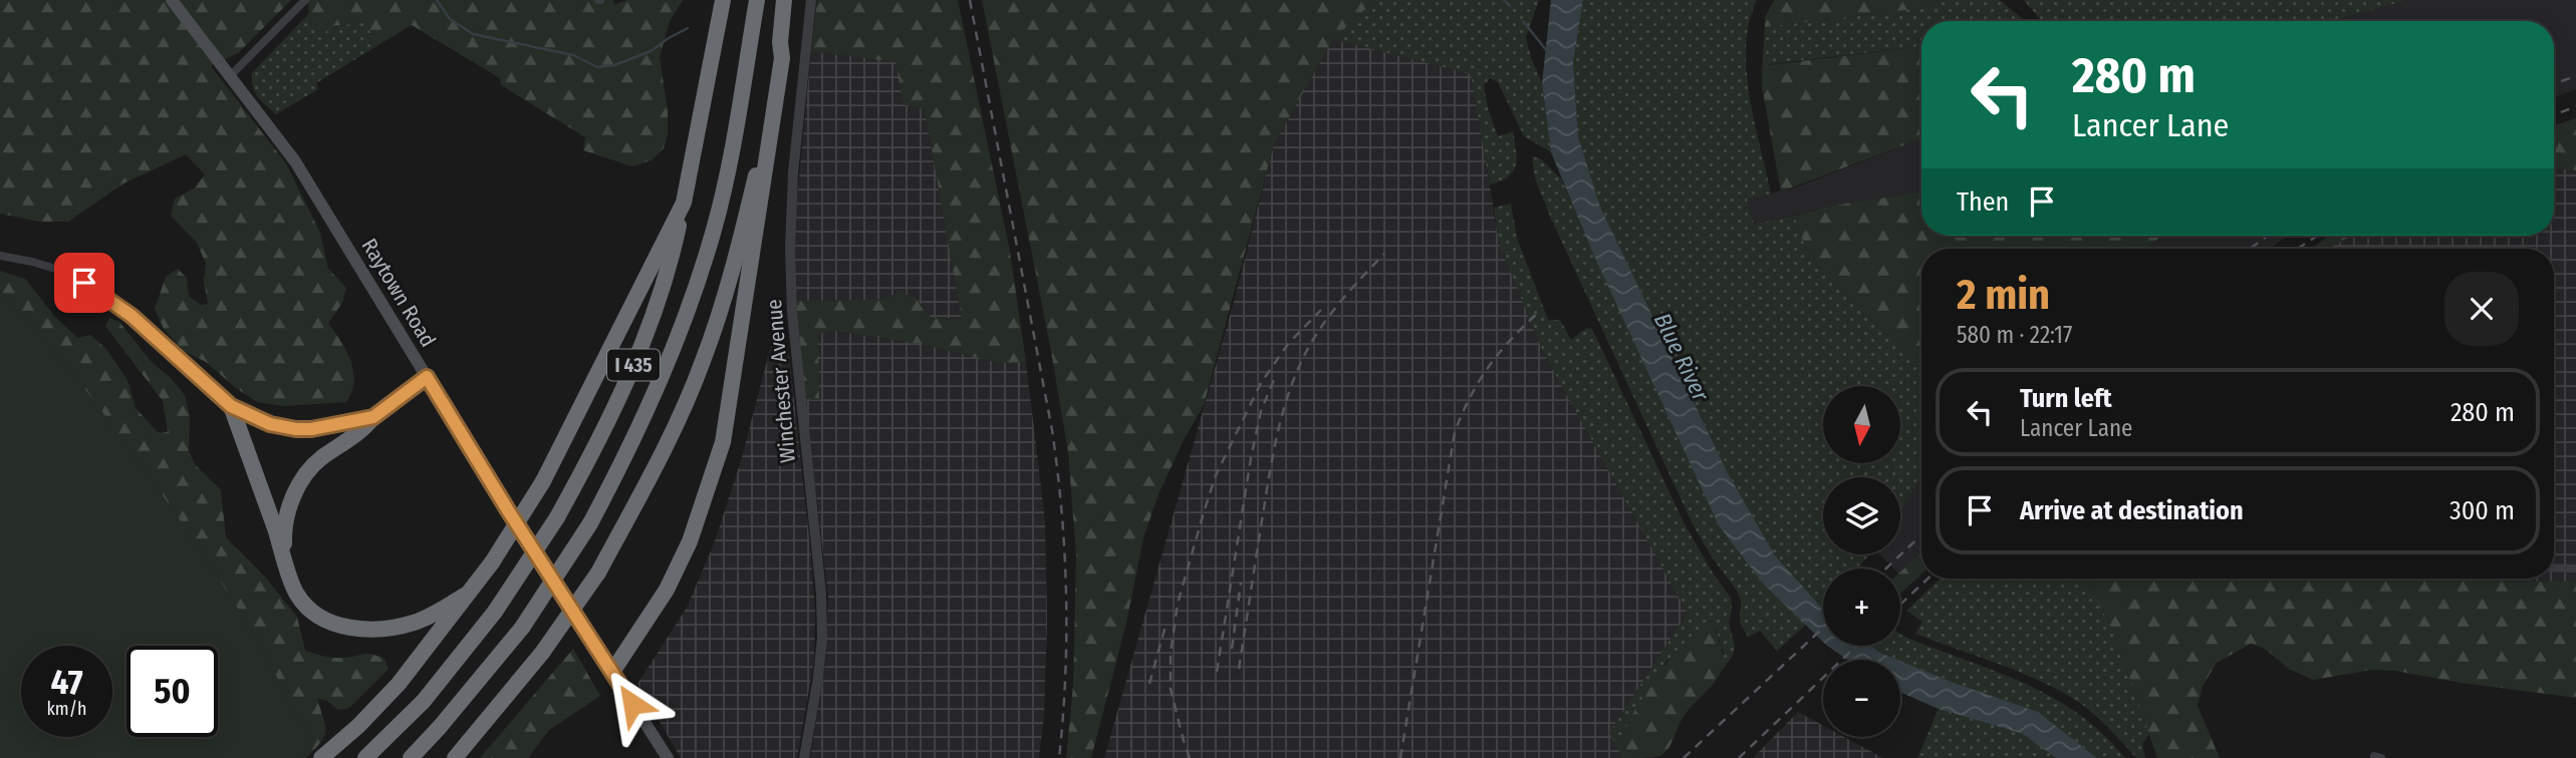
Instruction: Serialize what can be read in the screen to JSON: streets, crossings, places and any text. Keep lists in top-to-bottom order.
{
  "streets": {
    "highway": ["I 435"],
    "main road": ["Raytown Road"],
    "street": ["Winchester Avenue"]
  },
  "water": ["Blue River"],
  "north": "bottom",
  "page": {
    "turn": ["280 m", "Lancer Lane"],
    "then": "Then",
    "heading": ["2 min", "580 m · 22:17"],
    "list": [
      {
        "name": "Turn left",
        "note": "Lancer Lane",
        "value": "280 m"
      },
      {
        "name": "Arrive at destination",
        "value": "300 m"
      }
    ],
    "map_buttons": ["+", "−"],
    "speed": "47 km/h",
    "limit": "50"
  }
}
